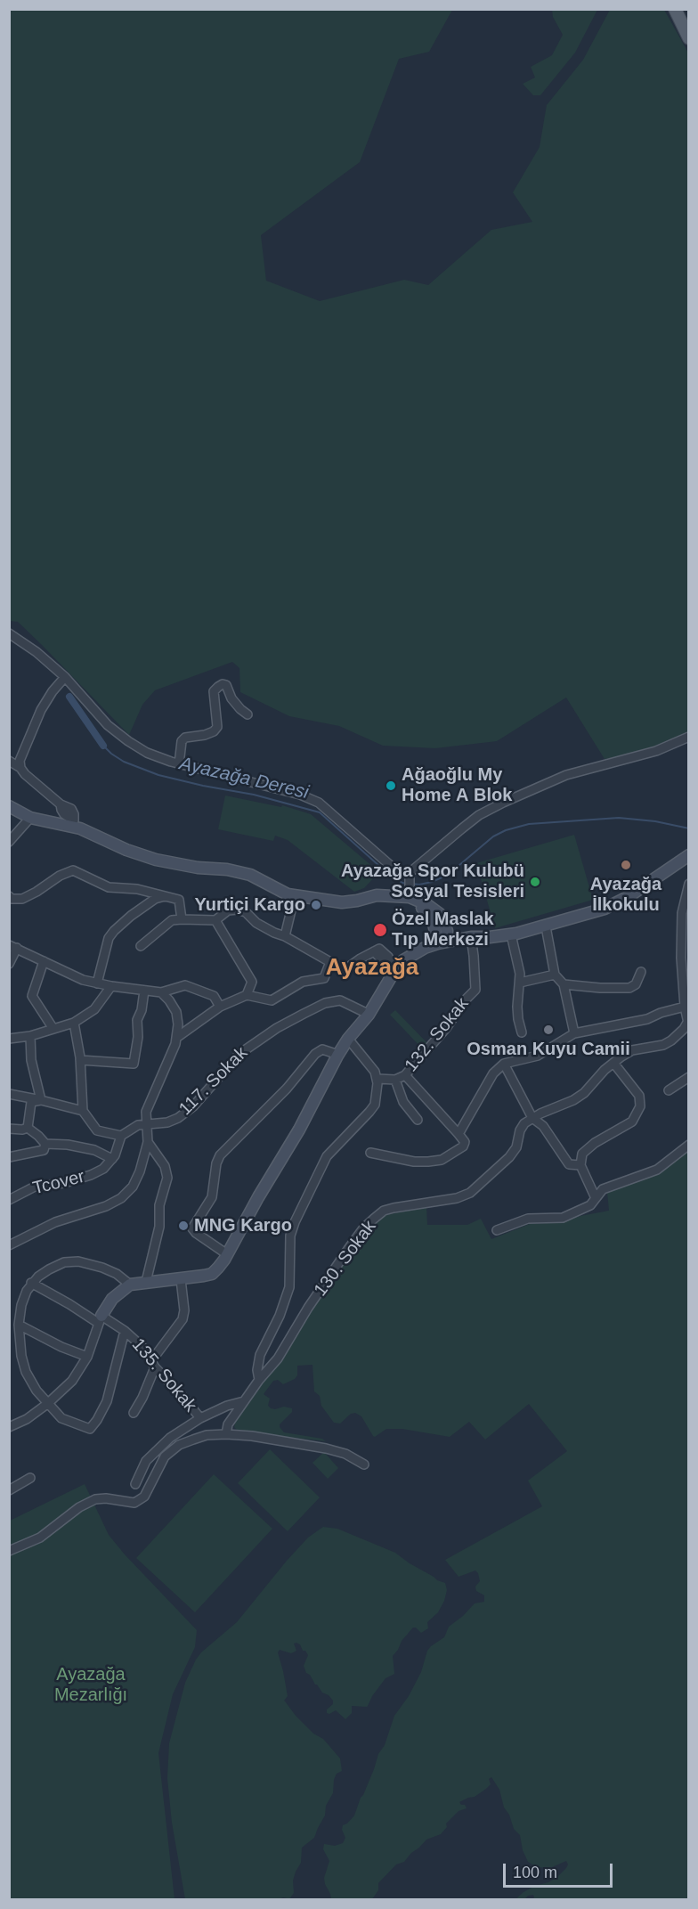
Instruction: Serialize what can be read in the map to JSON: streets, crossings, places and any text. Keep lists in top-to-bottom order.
{
  "streets": {
    "street": [
      "132. Sokak",
      "117. Sokak",
      "Tcover",
      "130. Sokak",
      "135. Sokak"
    ]
  },
  "districts": ["Ayazağa"],
  "water": ["Ayazağa Deresi"],
  "parks": ["Ayazağa Mezarlığı"],
  "places": [
    "Ağaoğlu My Home A Blok",
    "Ayazağa İlkokulu",
    "Ayazağa Spor Kulubü Sosyal Tesisleri",
    "Yurtiçi Kargo",
    "Özel Maslak Tıp Merkezi",
    "Osman Kuyu Camii",
    "MNG Kargo"
  ],
  "scale_bar": "100 m"
}
